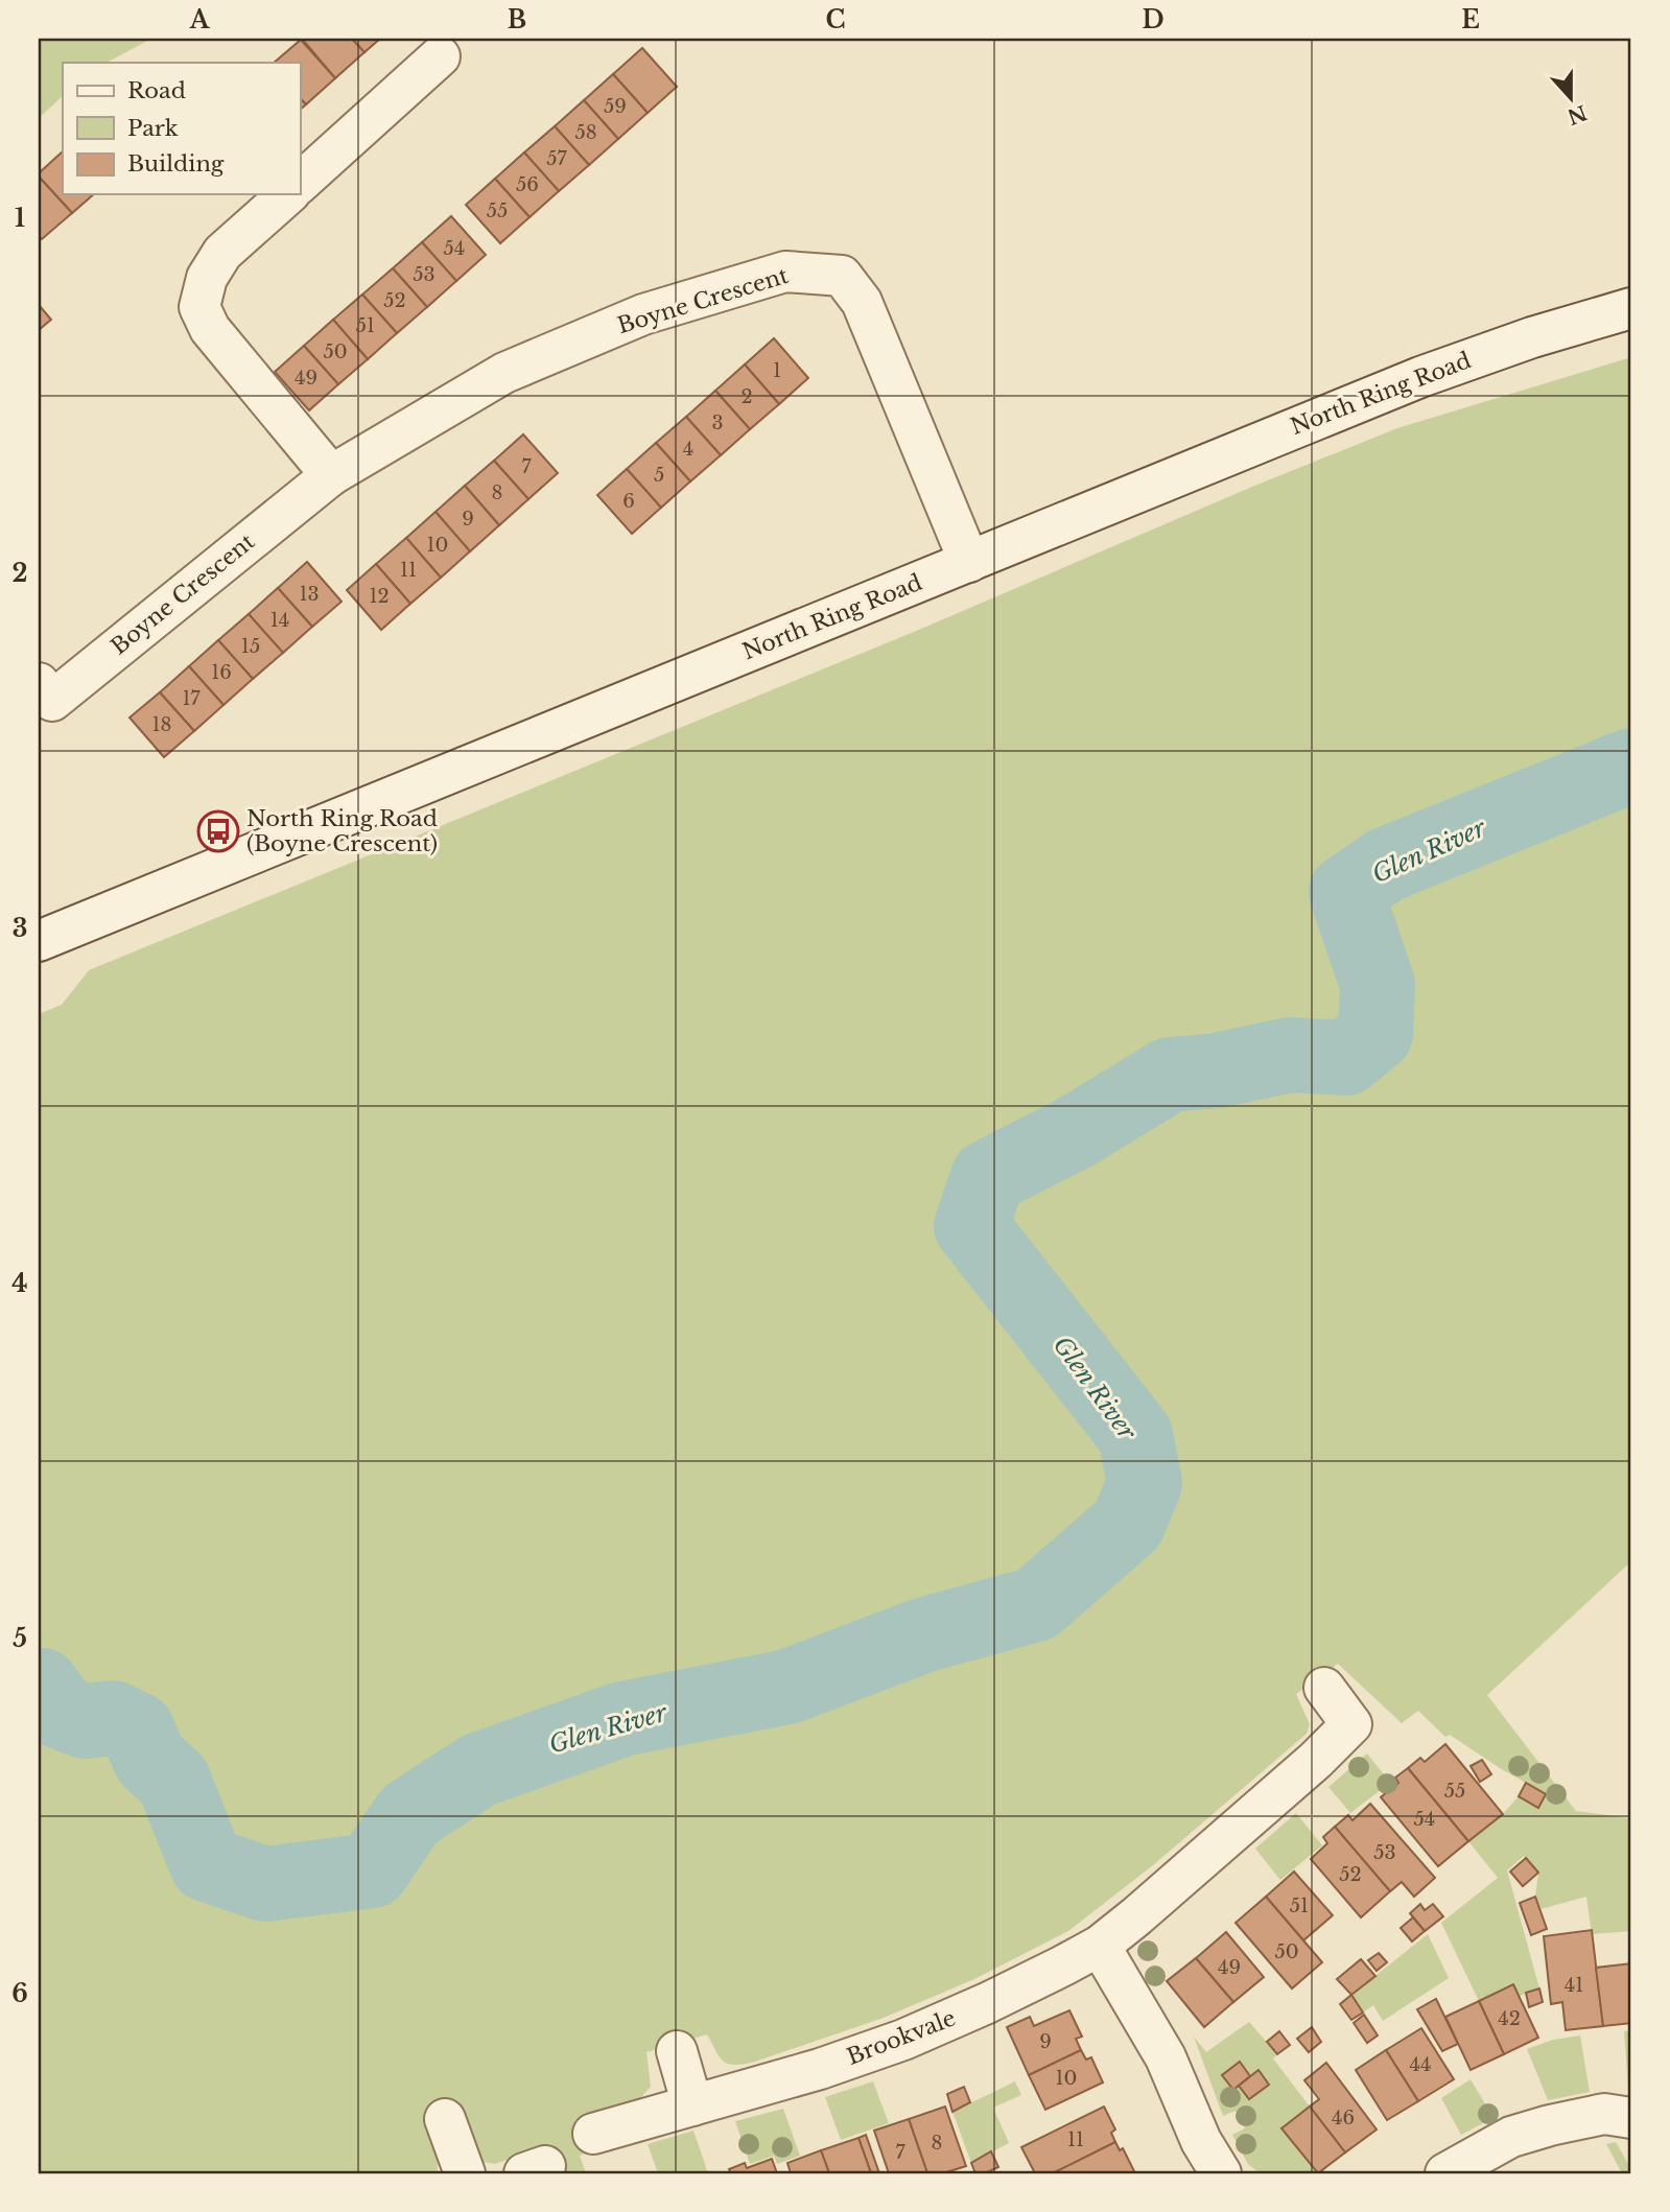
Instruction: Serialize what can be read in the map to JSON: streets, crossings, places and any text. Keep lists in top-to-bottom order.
{
  "streets": {
    "street": ["Boyne Crescent", "North Ring Road", "Brookvale"]
  },
  "crossings": [
    ["Boyne Crescent", "North Ring Road"]
  ],
  "water": ["Glen River"],
  "places": {
    "bus stop": ["North Ring Road (Boyne Crescent)"]
  },
  "house_numbers": [
    "59",
    "58",
    "57",
    "56",
    "55",
    "54",
    "53",
    "52",
    "51",
    "50",
    "1",
    "49",
    "2",
    "3",
    "4",
    "7",
    "5",
    "8",
    "6",
    "9",
    "10",
    "11",
    "13",
    "12",
    "14",
    "15",
    "16",
    "17",
    "18",
    "55",
    "54",
    "53",
    "52",
    "51",
    "50",
    "49",
    "41",
    "42",
    "9",
    "44",
    "10",
    "46",
    "11",
    "8",
    "7"
  ],
  "legend": ["Road", "Park", "Building"],
  "north": "bottom",
  "grid": {
    "columns": [
      "A",
      "B",
      "C",
      "D",
      "E"
    ],
    "rows": [
      "1",
      "2",
      "3",
      "4",
      "5",
      "6"
    ]
  }
}
